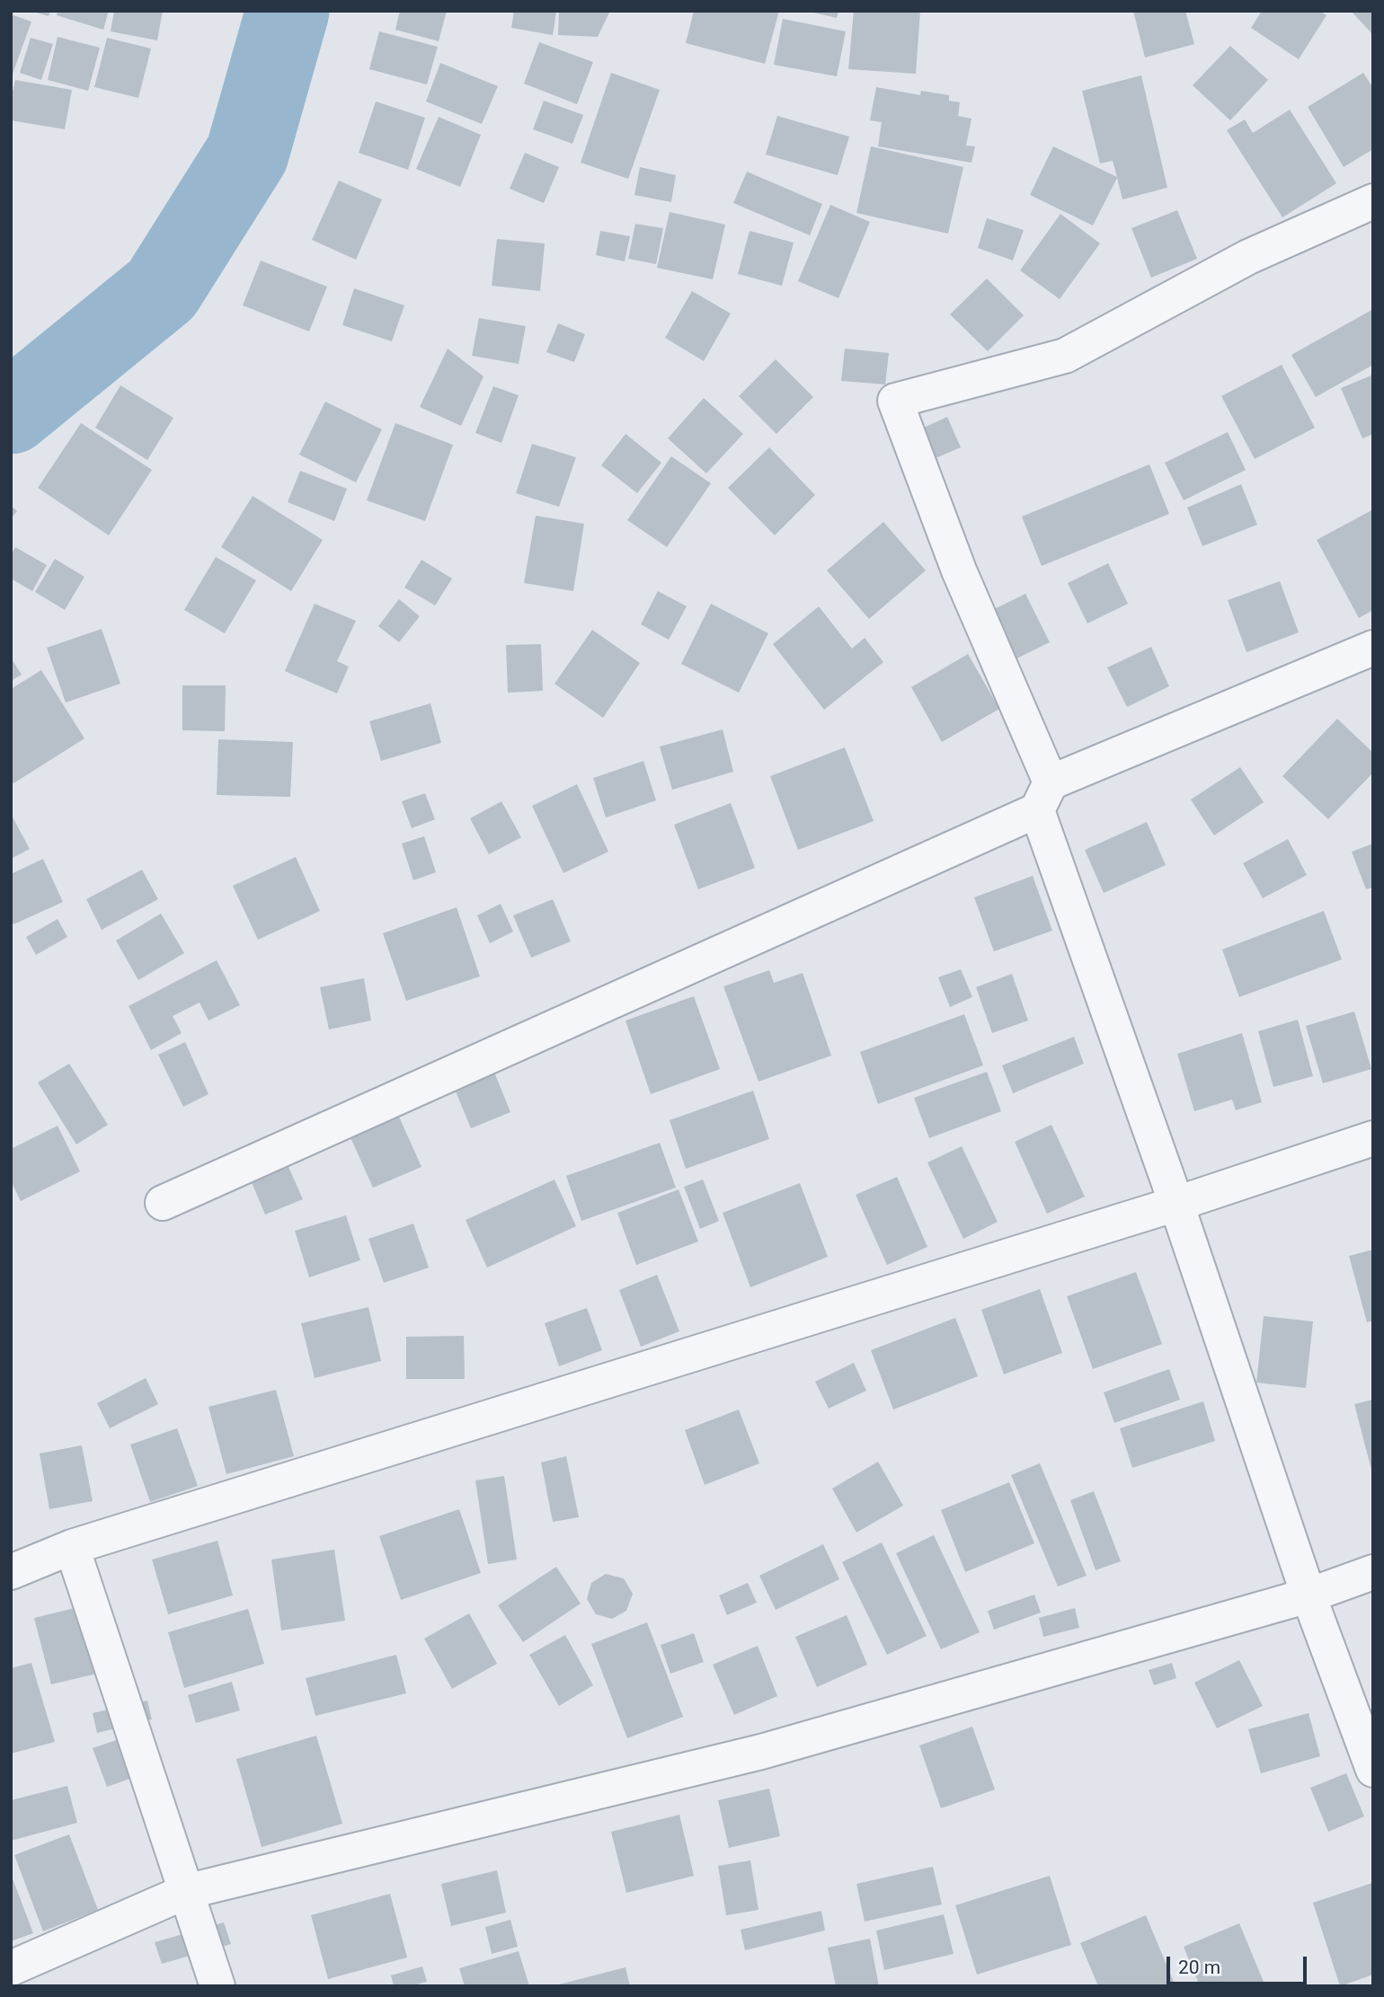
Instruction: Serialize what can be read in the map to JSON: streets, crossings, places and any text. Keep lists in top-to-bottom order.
{
  "scale_bar": "20 m"
}
